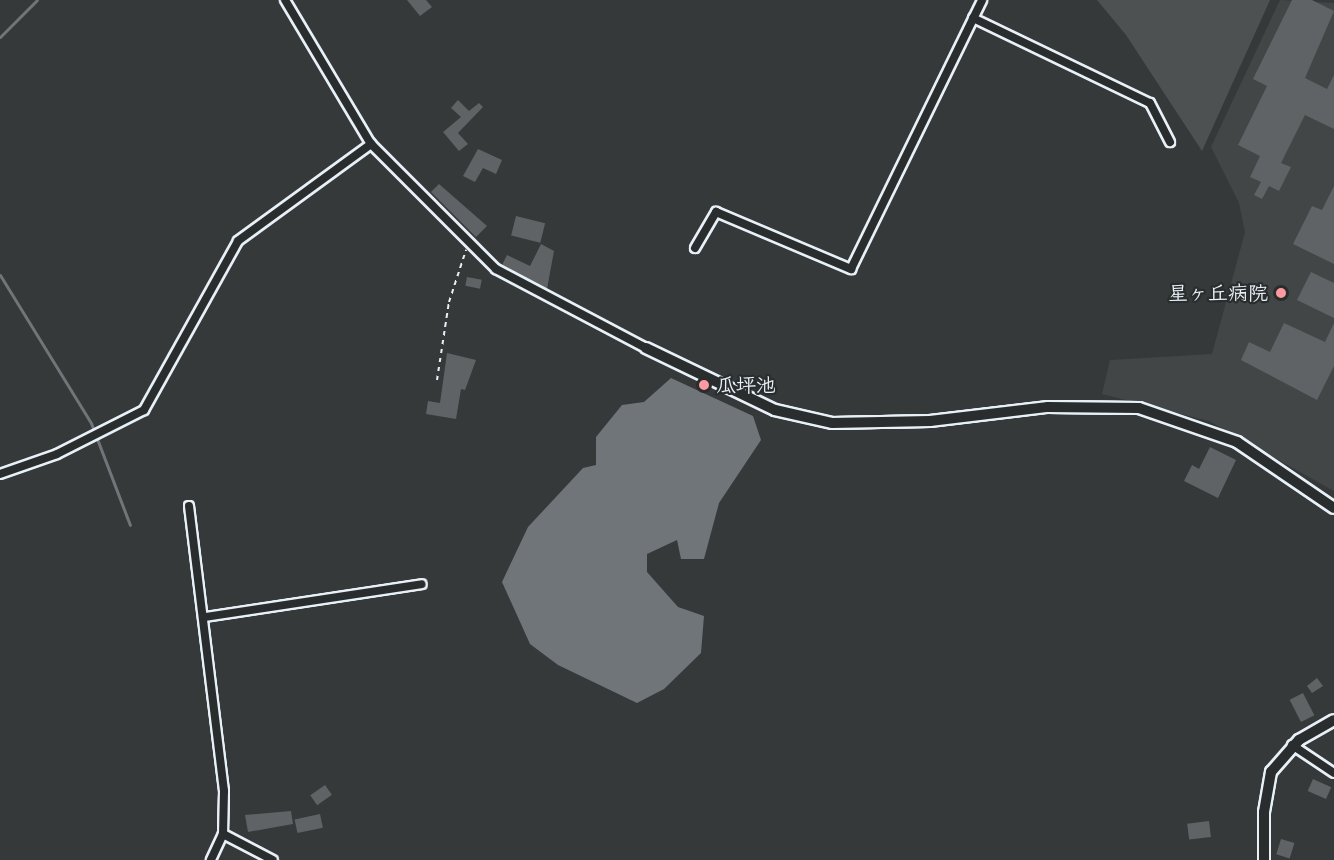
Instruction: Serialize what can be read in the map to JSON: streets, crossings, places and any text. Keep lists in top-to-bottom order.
{
  "places": ["星ヶ丘病院", "瓜坪池"]
}
